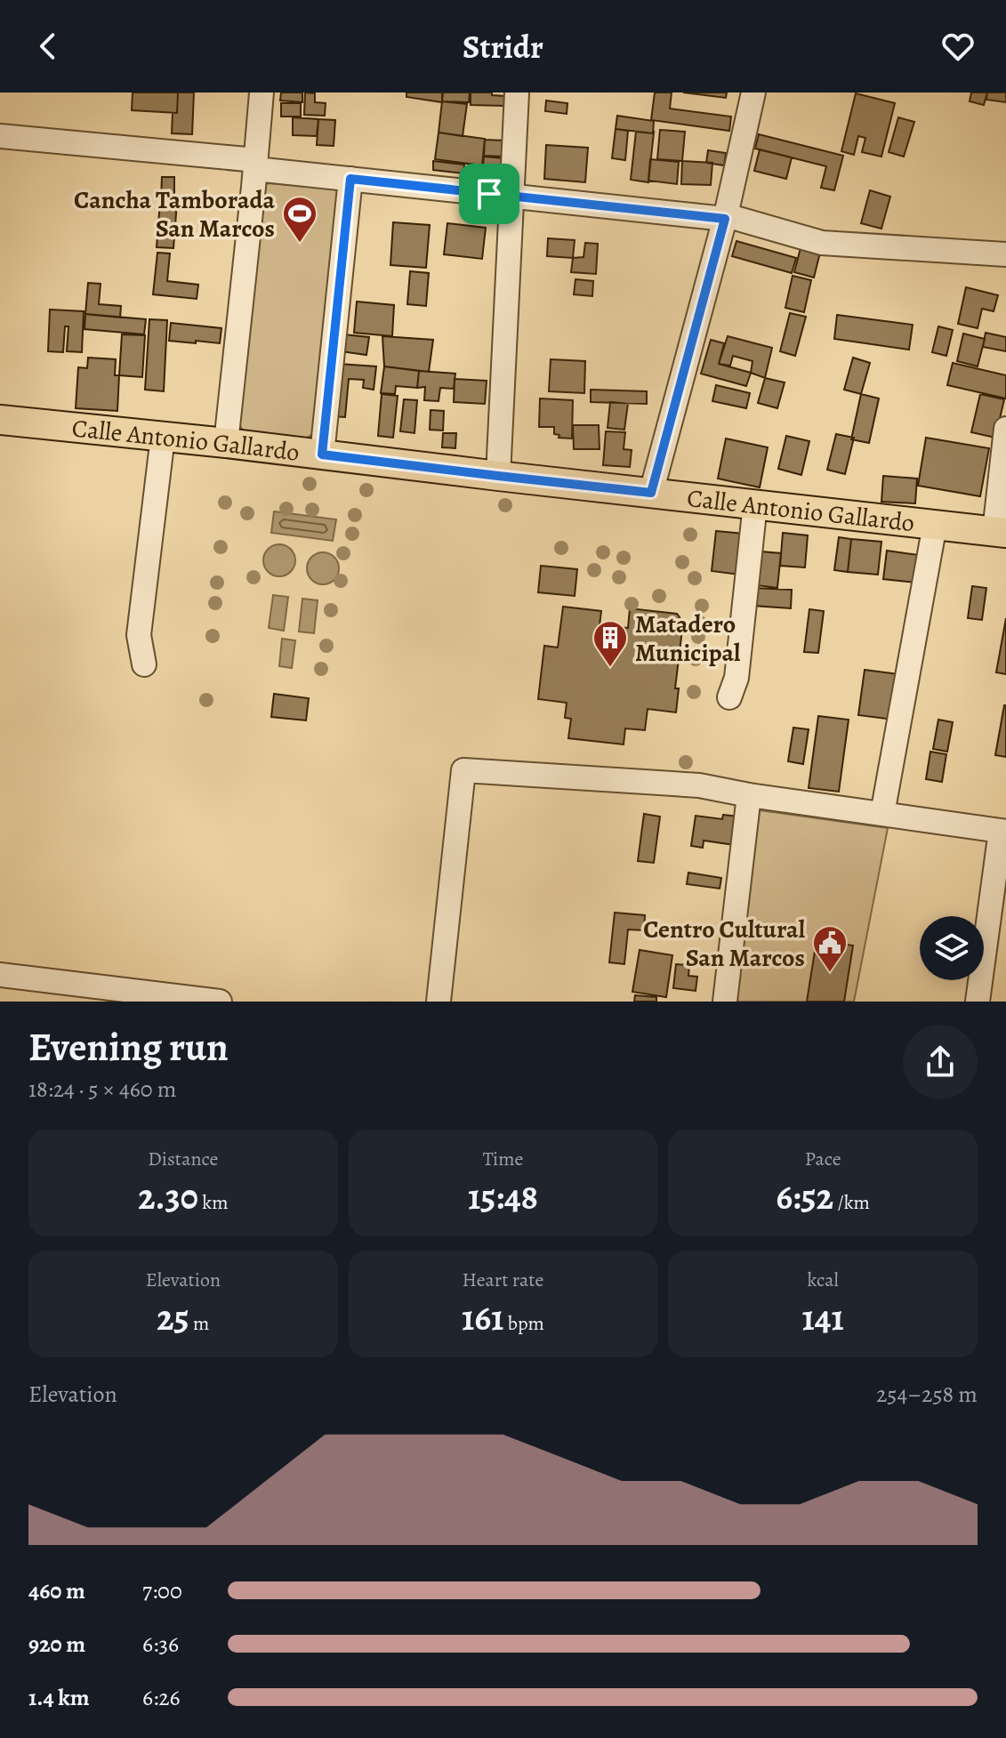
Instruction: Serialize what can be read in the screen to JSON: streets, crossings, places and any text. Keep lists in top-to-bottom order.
{
  "streets": {
    "main road": ["Calle Antonio Gallardo"]
  },
  "places": {
    "sports": ["Cancha Tamborada San Marcos"],
    "building": ["Matadero Municipal"],
    "public building": ["Centro Cultural San Marcos"]
  },
  "page": {
    "header": "Stridr",
    "heading": ["Evening run", "18:24 · 5 × 460 m"],
    "stats": [
      ["Distance", "2.30 km"],
      ["Time", "15:48"],
      ["Pace", "6:52 /km"],
      ["Elevation", "25 m"],
      ["Heart rate", "161 bpm"],
      ["kcal", "141"]
    ],
    "chart": ["Elevation", "254–258 m"],
    "list": [
      {
        "name": "460 m",
        "note": "7:00"
      },
      {
        "name": "920 m",
        "note": "6:36"
      },
      {
        "name": "1.4 km",
        "note": "6:26"
      }
    ]
  }
}
